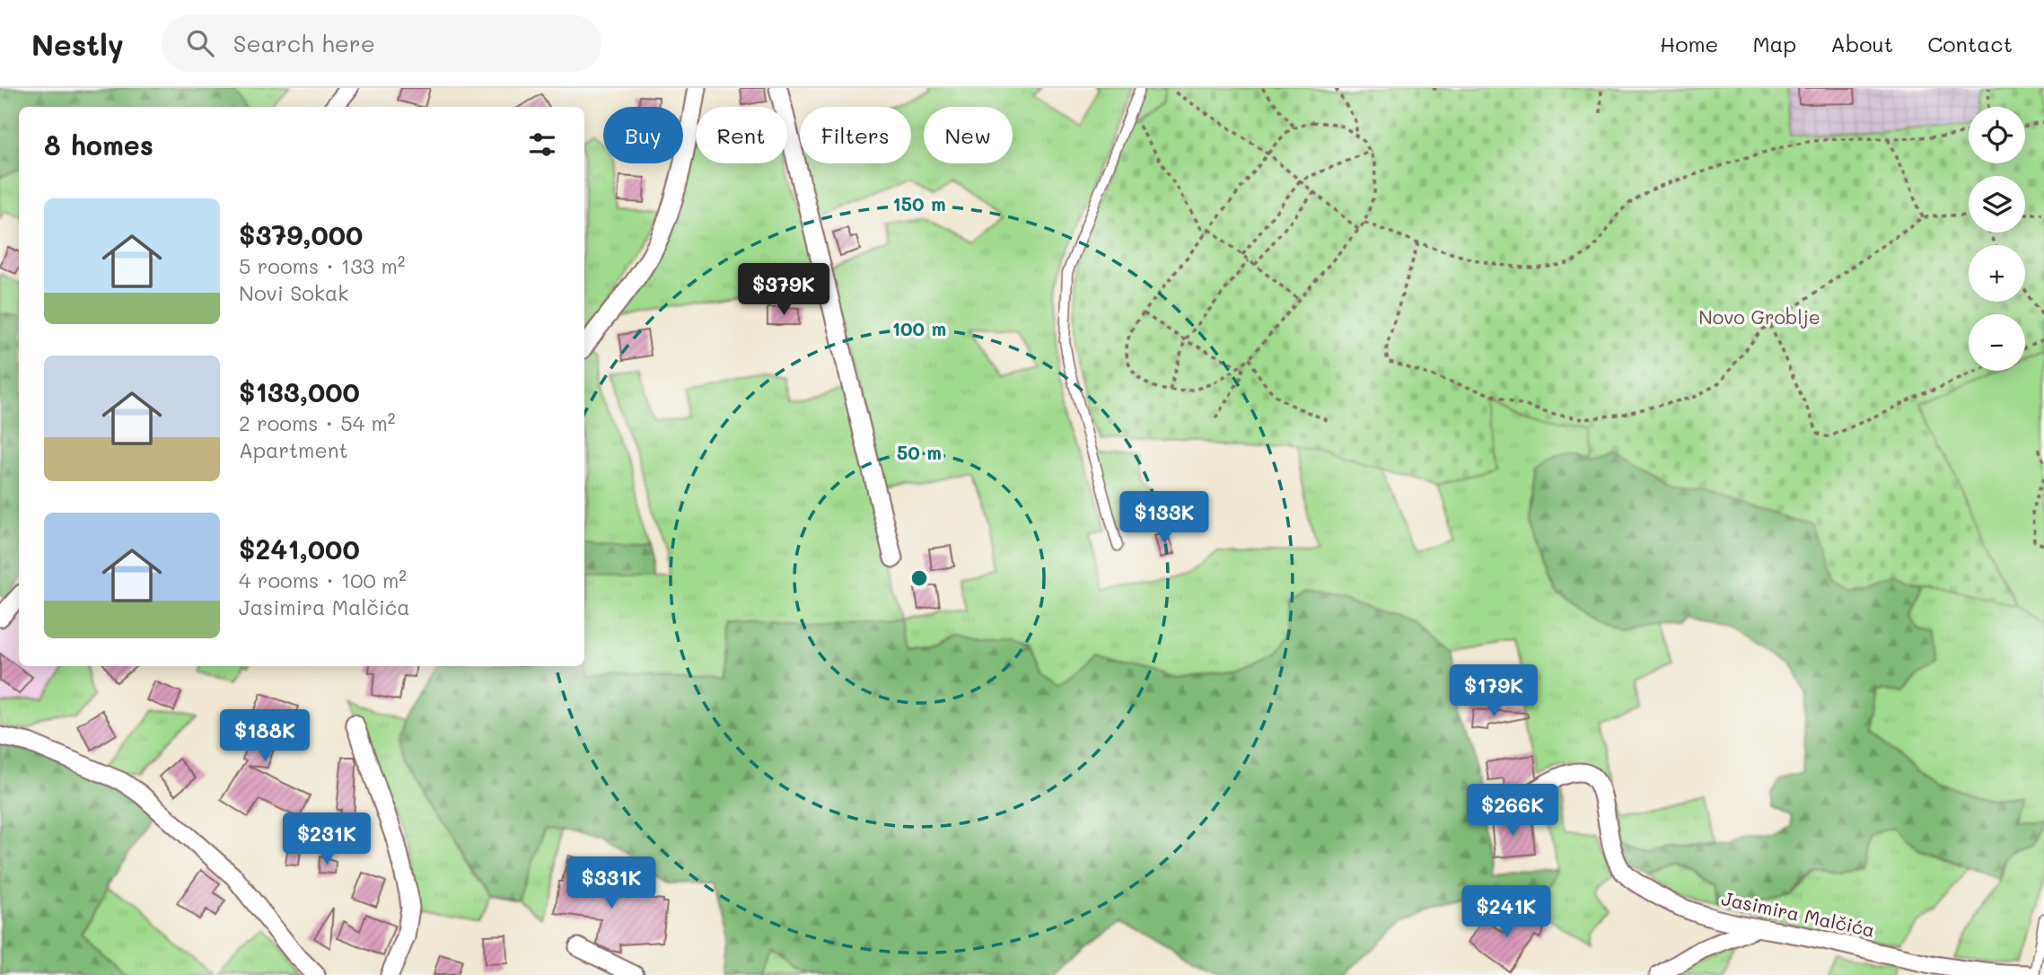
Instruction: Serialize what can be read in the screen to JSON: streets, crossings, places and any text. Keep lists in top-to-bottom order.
{
  "streets": {
    "street": ["Jasimira Malčića"]
  },
  "parks": ["Novo Groblje"],
  "page": {
    "header": "Nestly",
    "search": "Search here",
    "nav": [
      "Home",
      "Map",
      "About",
      "Contact"
    ],
    "map_buttons": ["+", "−"],
    "chip": [
      "Buy",
      "Rent",
      "Filters",
      "New"
    ],
    "heading": "8 homes",
    "list": [
      {
        "name": "$379,000",
        "note": "5 rooms · 133 m² · Novi Sokak"
      },
      {
        "name": "$133,000",
        "note": "2 rooms · 54 m² · Apartment"
      },
      {
        "name": "$241,000",
        "note": "4 rooms · 100 m² · Jasimira Malčića"
      }
    ],
    "price": [
      "$379K",
      "$133K",
      "$179K",
      "$188K",
      "$266K",
      "$231K",
      "$331K",
      "$241K"
    ]
  },
  "rings": ["150 m", "100 m", "50 m"]
}
